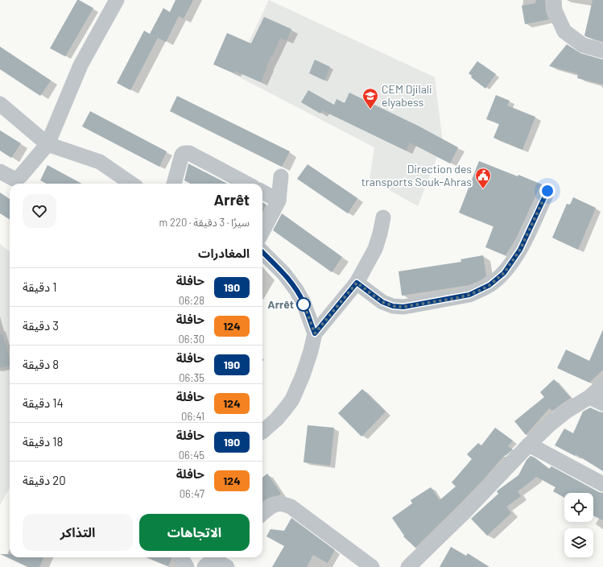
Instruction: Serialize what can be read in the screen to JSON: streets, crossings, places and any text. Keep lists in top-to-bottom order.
{
  "places": {
    "school or university": ["CEM Djilali elyabess"],
    "public building": ["Direction des transports Souk-Ahras"],
    "other": ["Arrêt"]
  },
  "lines": ["bus line 190"],
  "page": {
    "heading": [
      ["Arrêt", "سيرًا · 3 دقيقة · 220 m"],
      "المغادرات"
    ],
    "list": [
      {
        "mark": "190",
        "name": "حافلة",
        "note": "06:28",
        "value": "1 دقيقة"
      },
      {
        "mark": "124",
        "name": "حافلة",
        "note": "06:30",
        "value": "3 دقيقة"
      },
      {
        "mark": "190",
        "name": "حافلة",
        "note": "06:35",
        "value": "8 دقيقة"
      },
      {
        "mark": "124",
        "name": "حافلة",
        "note": "06:41",
        "value": "14 دقيقة"
      },
      {
        "mark": "190",
        "name": "حافلة",
        "note": "06:45",
        "value": "18 دقيقة"
      },
      {
        "mark": "124",
        "name": "حافلة",
        "note": "06:47",
        "value": "20 دقيقة"
      }
    ],
    "buttons": ["الاتجاهات", "التذاكر"]
  }
}
